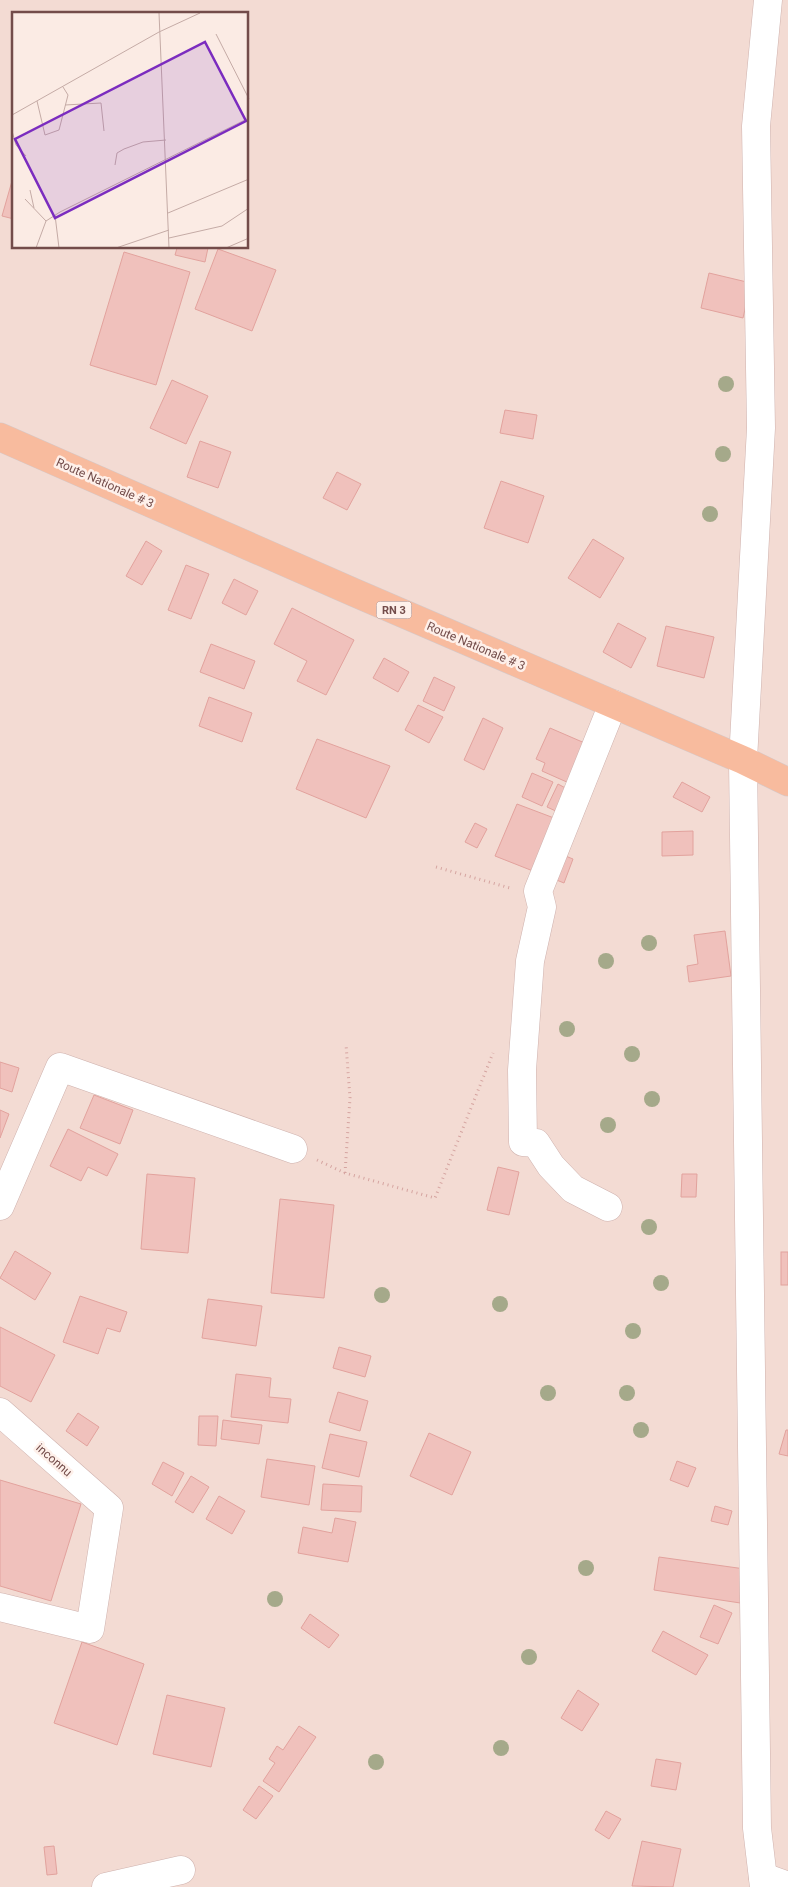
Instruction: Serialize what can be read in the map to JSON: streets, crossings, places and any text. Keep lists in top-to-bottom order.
{
  "streets": {
    "main road": ["Route Nationale # 3", "RN 3"],
    "street": ["inconnu"]
  }
}
